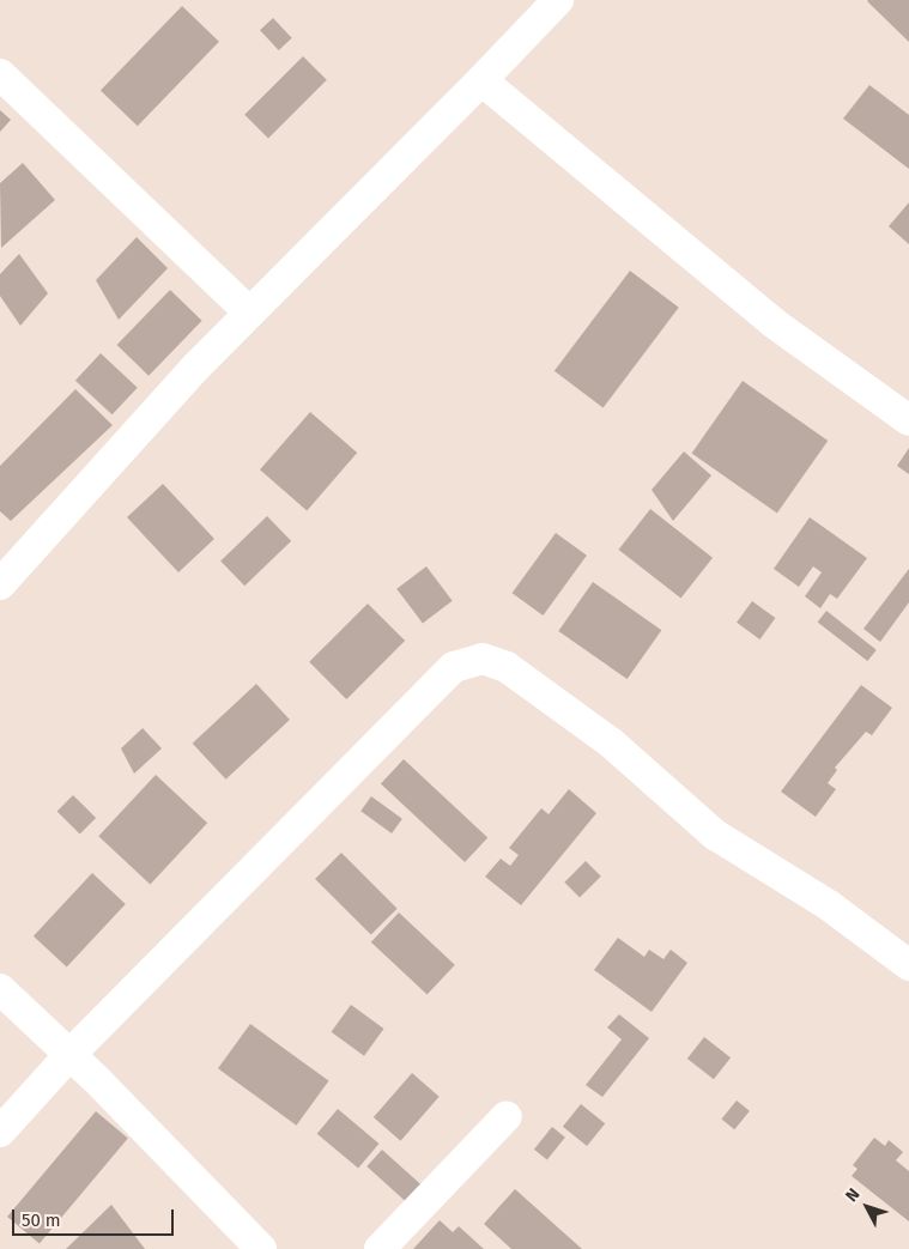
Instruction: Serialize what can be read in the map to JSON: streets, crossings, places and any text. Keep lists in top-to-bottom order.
{
  "scale_bar": "50 m",
  "north": "top left"
}
